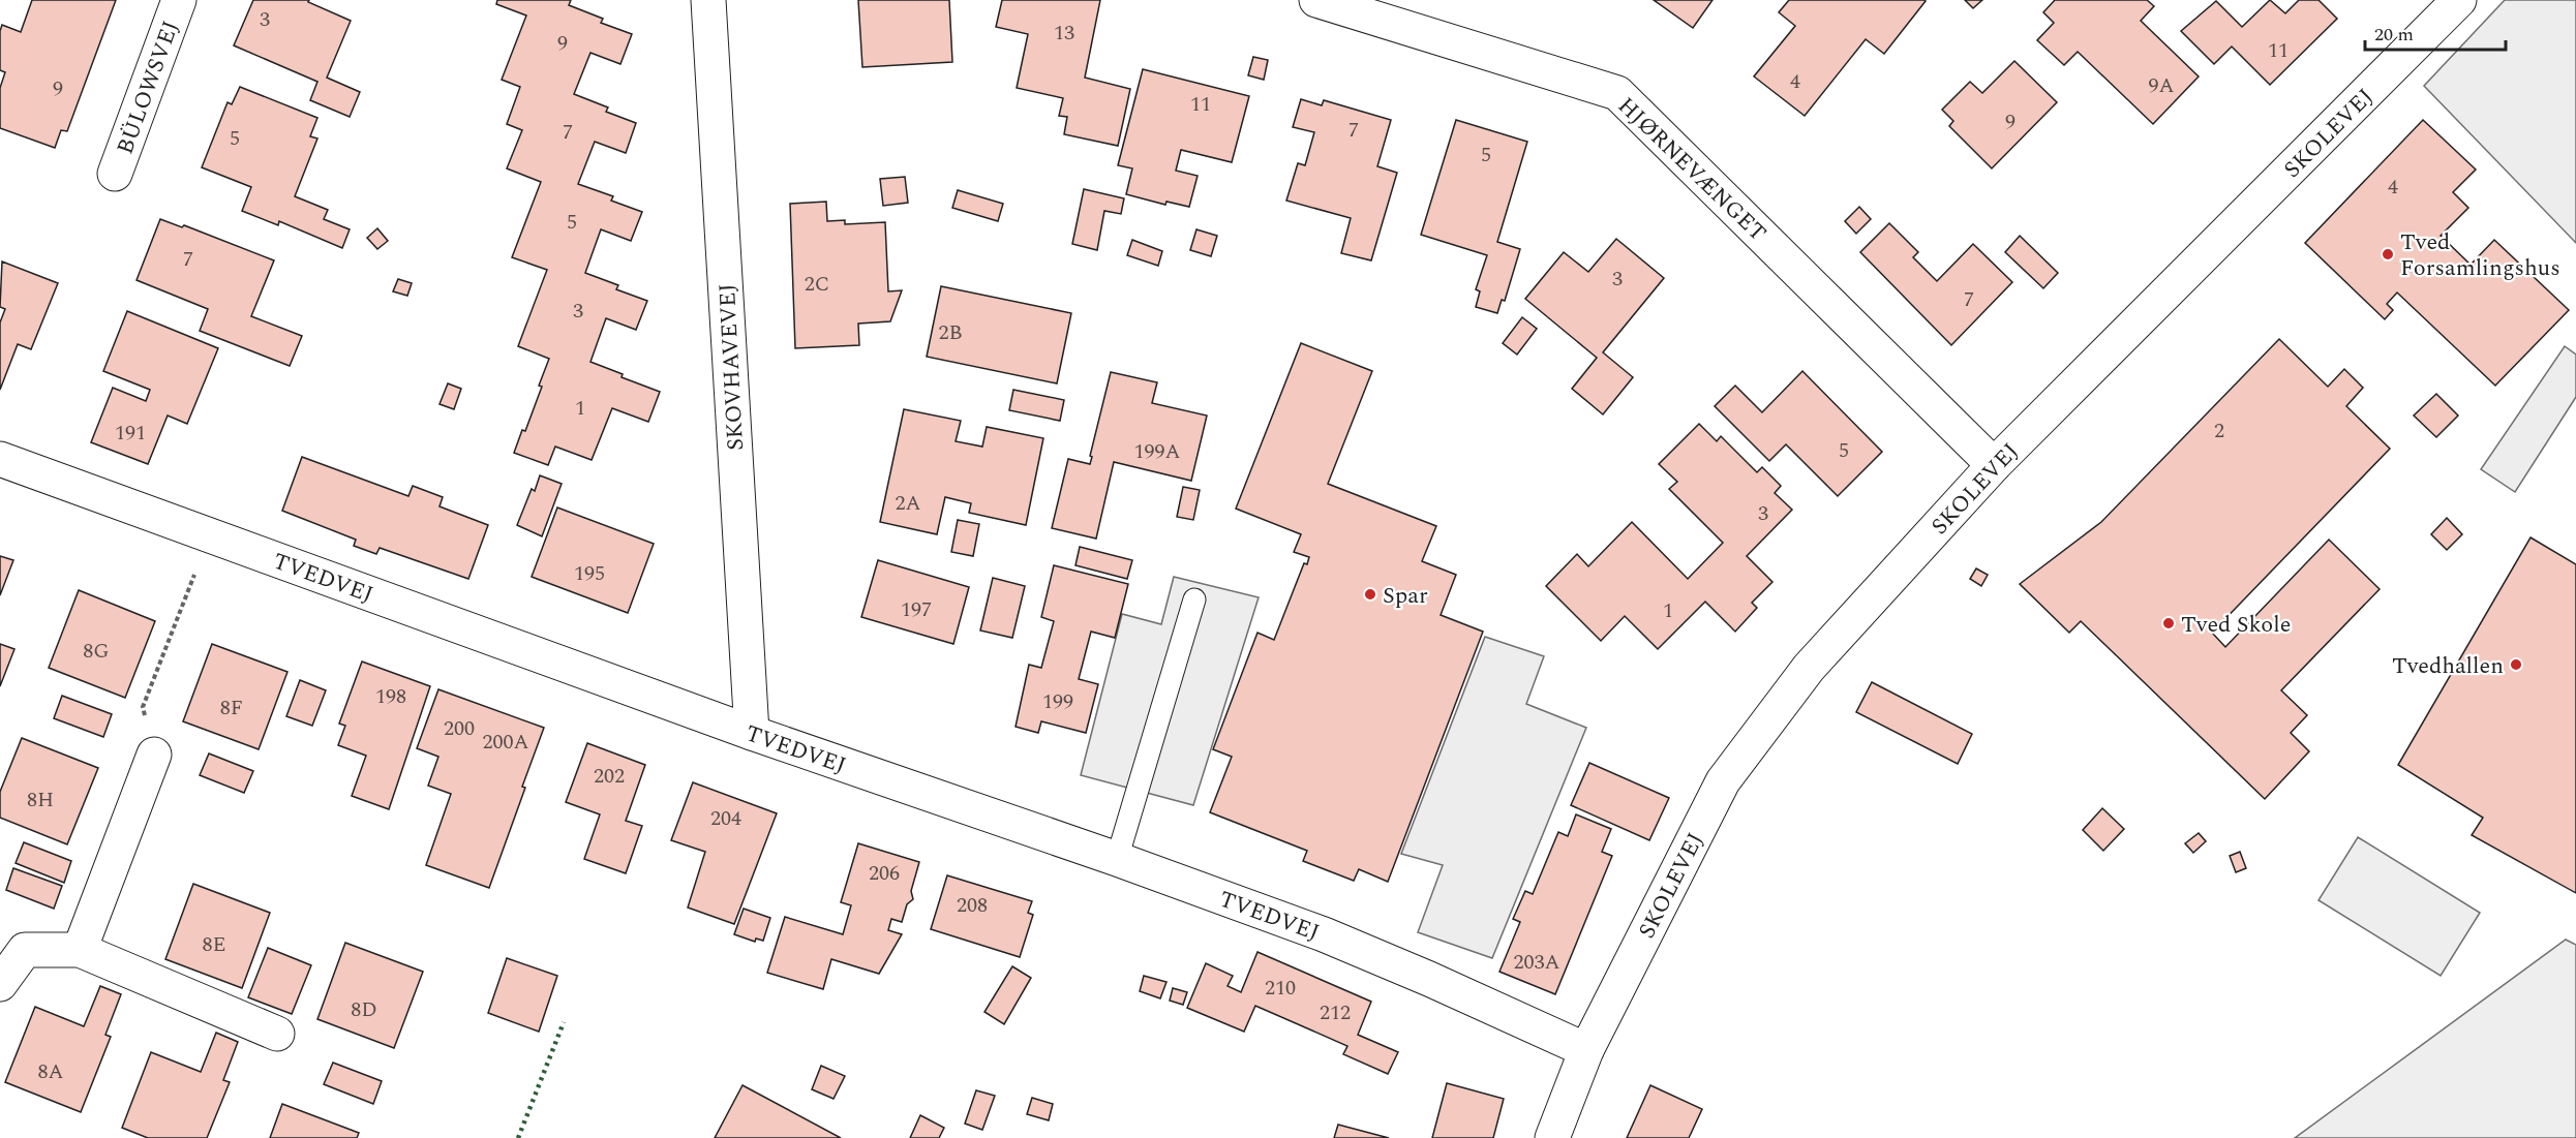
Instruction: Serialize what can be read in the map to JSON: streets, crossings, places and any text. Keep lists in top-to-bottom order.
{
  "streets": {
    "street": [
      "BÜLOWSVEJ",
      "SKOLEVEJ",
      "HJØRNEVÆNGET",
      "SKOVHAVEVEJ",
      "TVEDVEJ"
    ]
  },
  "crossings": [
    ["SKOLEVEJ", "HJØRNEVÆNGET"],
    ["SKOLEVEJ", "TVEDVEJ"],
    ["SKOVHAVEVEJ", "TVEDVEJ"]
  ],
  "places": [
    "Tved Forsamlingshus",
    "Spar",
    "Tved Skole",
    "Tvedhallen"
  ],
  "house_numbers": [
    "3",
    "13",
    "9",
    "11",
    "4",
    "9A",
    "9",
    "11",
    "9",
    "7",
    "7",
    "5",
    "5",
    "4",
    "5",
    "7",
    "3",
    "2C",
    "7",
    "3",
    "2B",
    "1",
    "2",
    "191",
    "5",
    "199A",
    "2A",
    "3",
    "195",
    "197",
    "1",
    "8G",
    "198",
    "199",
    "8F",
    "200",
    "200A",
    "202",
    "8H",
    "204",
    "206",
    "208",
    "8E",
    "203A",
    "210",
    "8D",
    "212",
    "8A"
  ],
  "scale_bar": "20 m"
}
